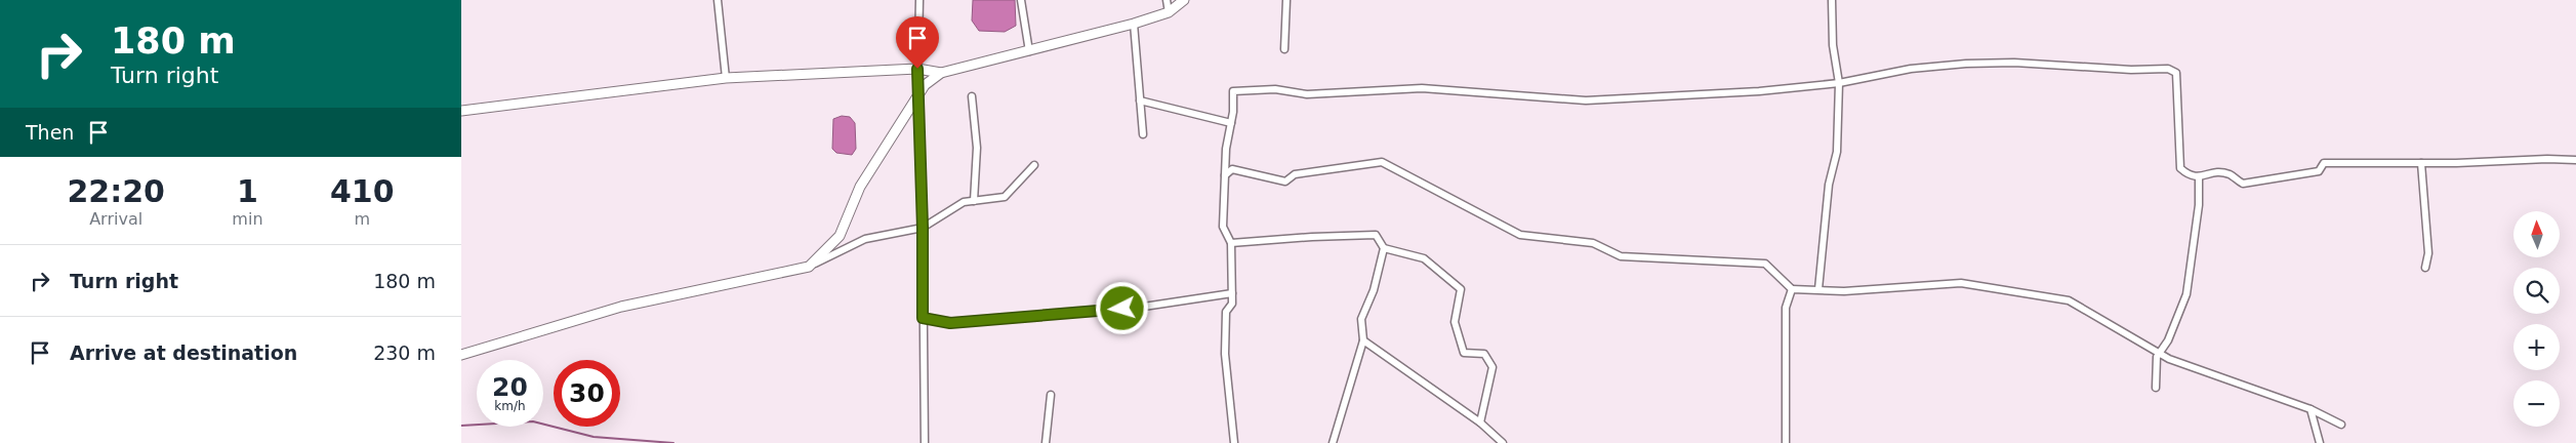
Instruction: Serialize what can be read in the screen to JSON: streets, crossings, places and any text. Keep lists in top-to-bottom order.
{
  "north": "top",
  "page": {
    "turn": ["180 m", "Turn right"],
    "then": "Then",
    "eta": [
      "22:20",
      "Arrival",
      "1",
      "min",
      "410",
      "m"
    ],
    "map_buttons": ["+", "−"],
    "list": [
      {
        "name": "Turn right",
        "value": "180 m"
      },
      {
        "name": "Arrive at destination",
        "value": "230 m"
      }
    ],
    "speed": "20 km/h",
    "limit": "30"
  }
}
